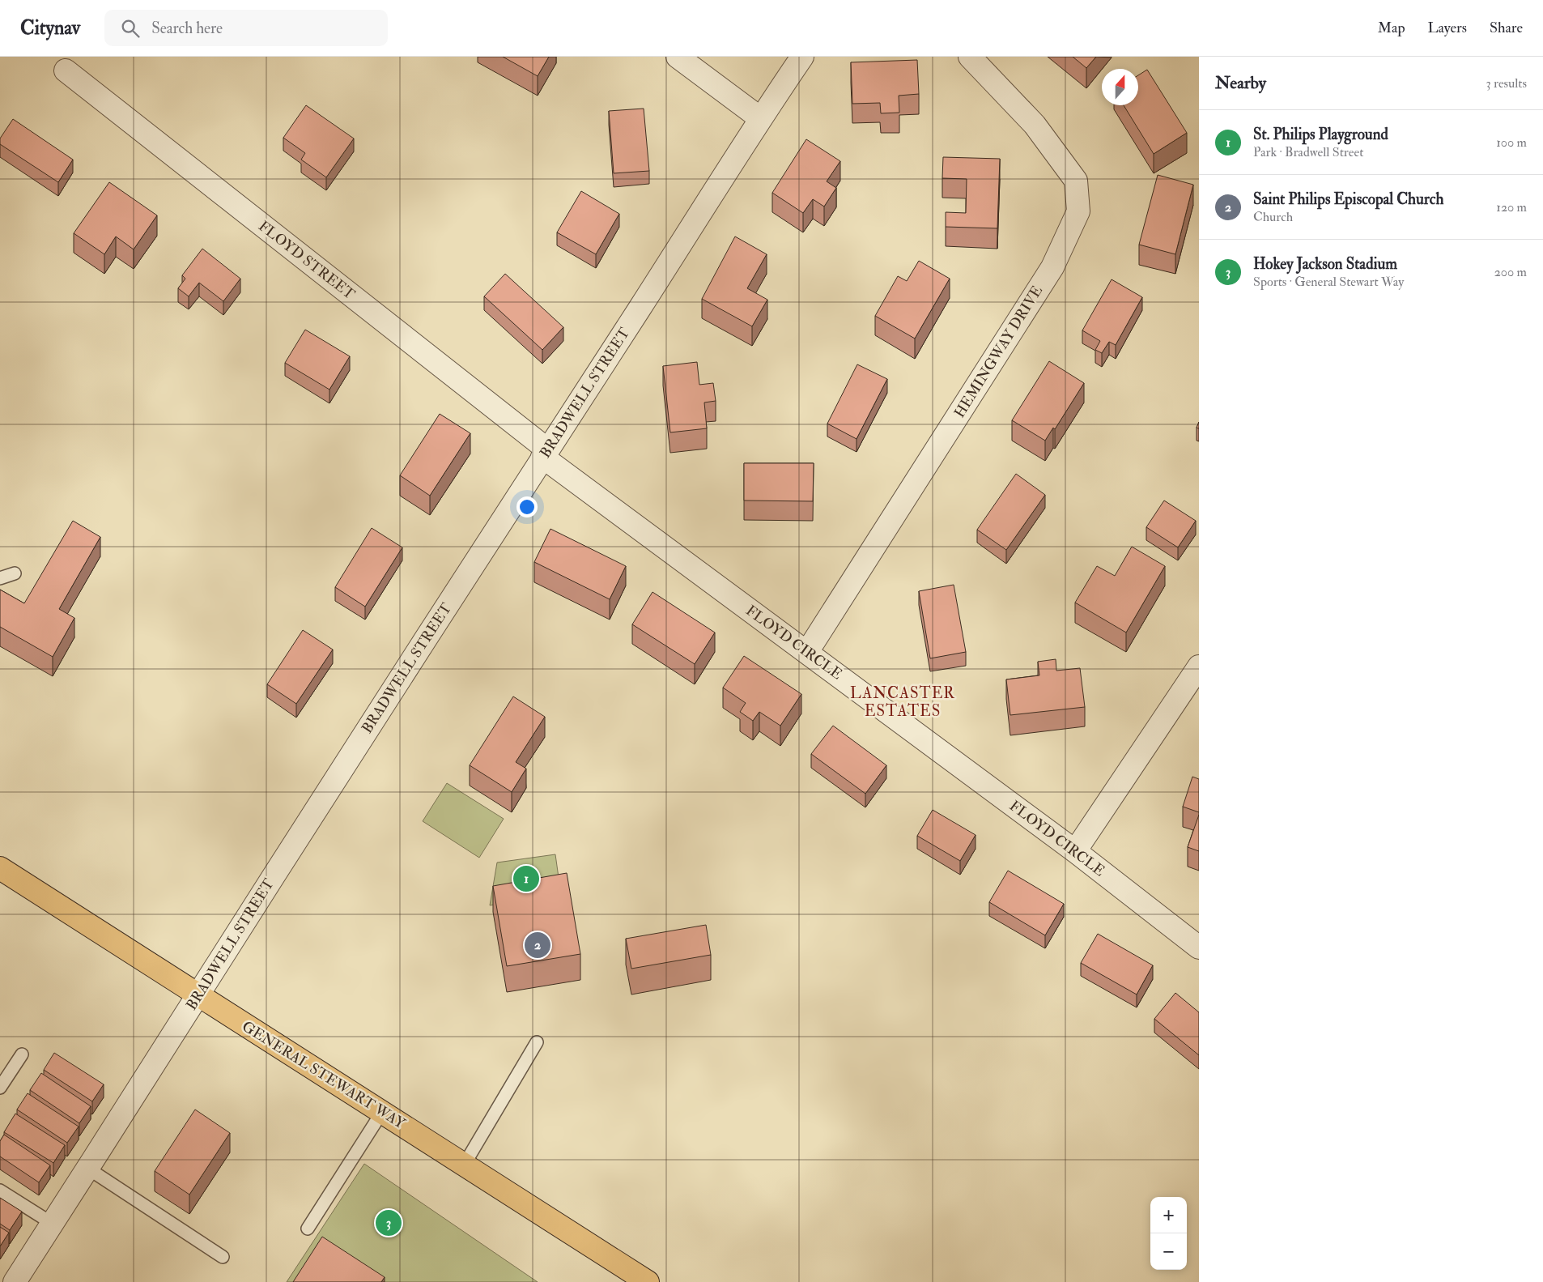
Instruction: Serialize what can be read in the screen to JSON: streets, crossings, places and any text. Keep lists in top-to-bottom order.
{
  "streets": {
    "main road": ["GENERAL STEWART WAY"],
    "street": [
      "FLOYD STREET",
      "HEMINGWAY DRIVE",
      "BRADWELL STREET",
      "FLOYD CIRCLE"
    ]
  },
  "crossings": [
    ["FLOYD STREET", "BRADWELL STREET"],
    ["FLOYD STREET", "FLOYD CIRCLE"],
    ["HEMINGWAY DRIVE", "FLOYD CIRCLE"],
    ["BRADWELL STREET", "FLOYD CIRCLE"],
    ["BRADWELL STREET", "GENERAL STEWART WAY"]
  ],
  "districts": ["LANCASTER ESTATES"],
  "north": "top",
  "page": {
    "header": "Citynav",
    "search": "Search here",
    "nav": ["Map", "Layers", "Share"],
    "heading": ["Nearby", "3 results"],
    "list": [
      {
        "mark": "1",
        "name": "St. Philips Playground",
        "note": "Park · Bradwell Street",
        "value": "100 m"
      },
      {
        "mark": "2",
        "name": "Saint Philips Episcopal Church",
        "note": "Church",
        "value": "120 m"
      },
      {
        "mark": "3",
        "name": "Hokey Jackson Stadium",
        "note": "Sports · General Stewart Way",
        "value": "200 m"
      }
    ],
    "pins": ["1", "2", "3"],
    "map_buttons": ["+", "−"]
  }
}
